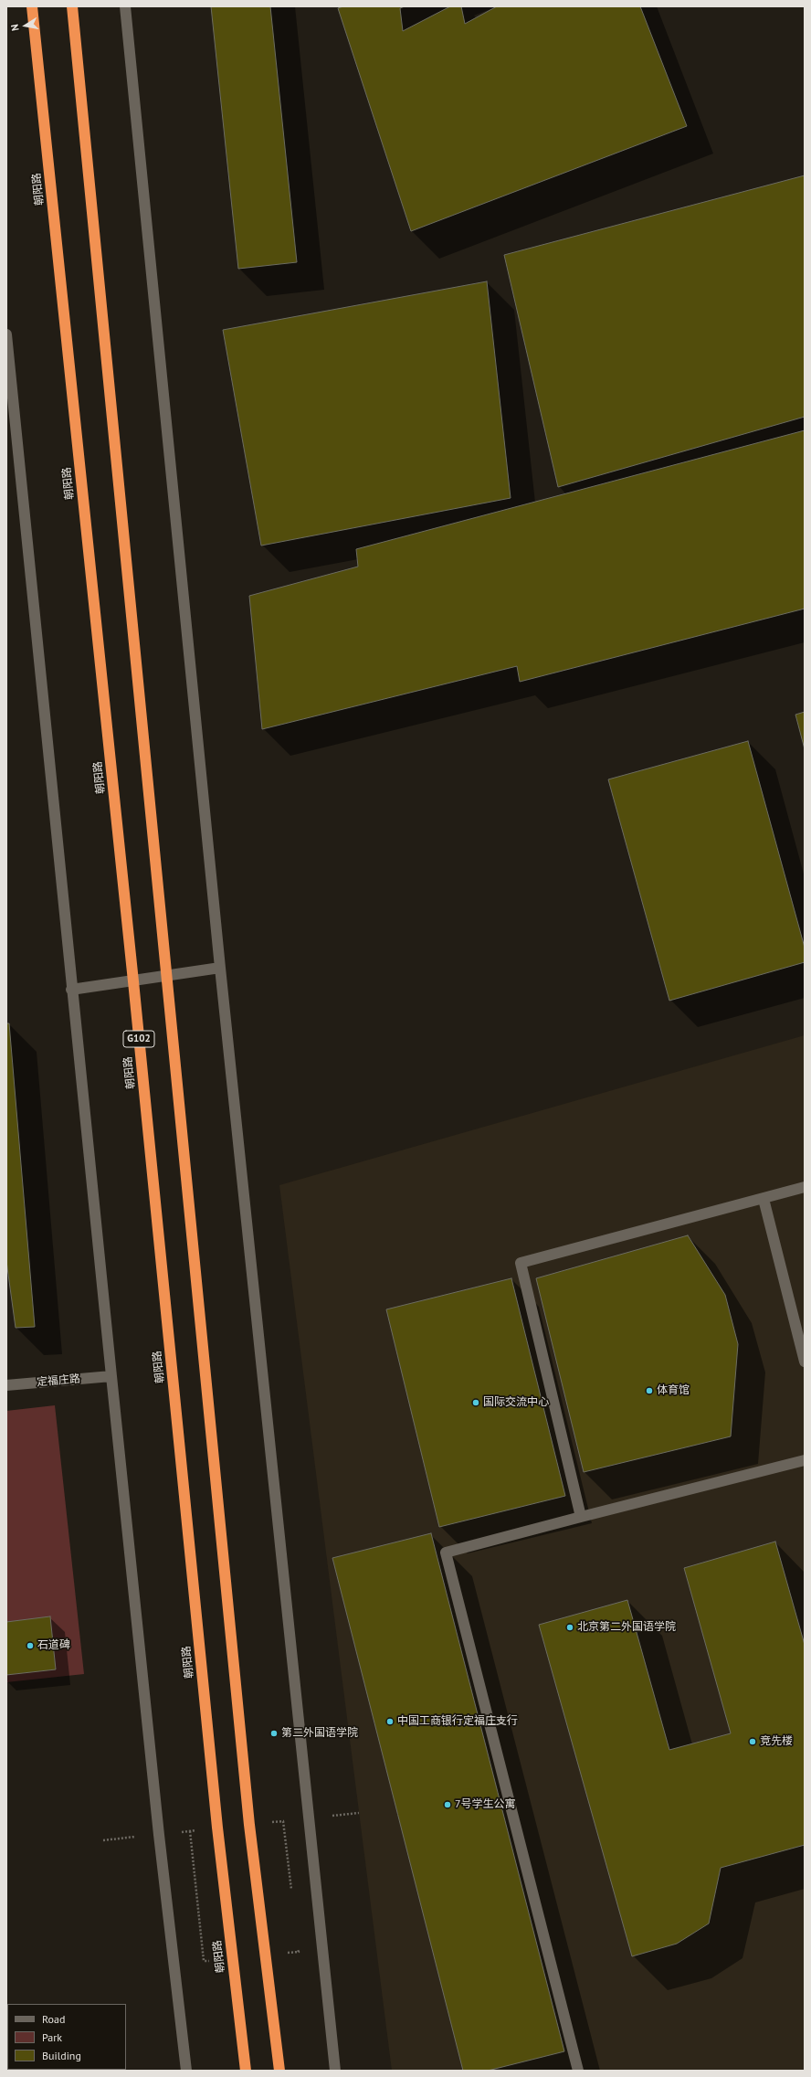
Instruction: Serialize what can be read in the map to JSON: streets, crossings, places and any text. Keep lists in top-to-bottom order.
{
  "streets": {
    "highway": ["朝阳路", "G102"],
    "street": ["定福庄路"]
  },
  "places": [
    "体育馆",
    "国际交流中心",
    "北京第二外国语学院",
    "石道碑",
    "中国工商银行定福庄支行",
    "第二外国语学院",
    "竞先楼",
    "7号学生公寓"
  ],
  "legend": ["Road", "Park", "Building"],
  "north": "left"
}
